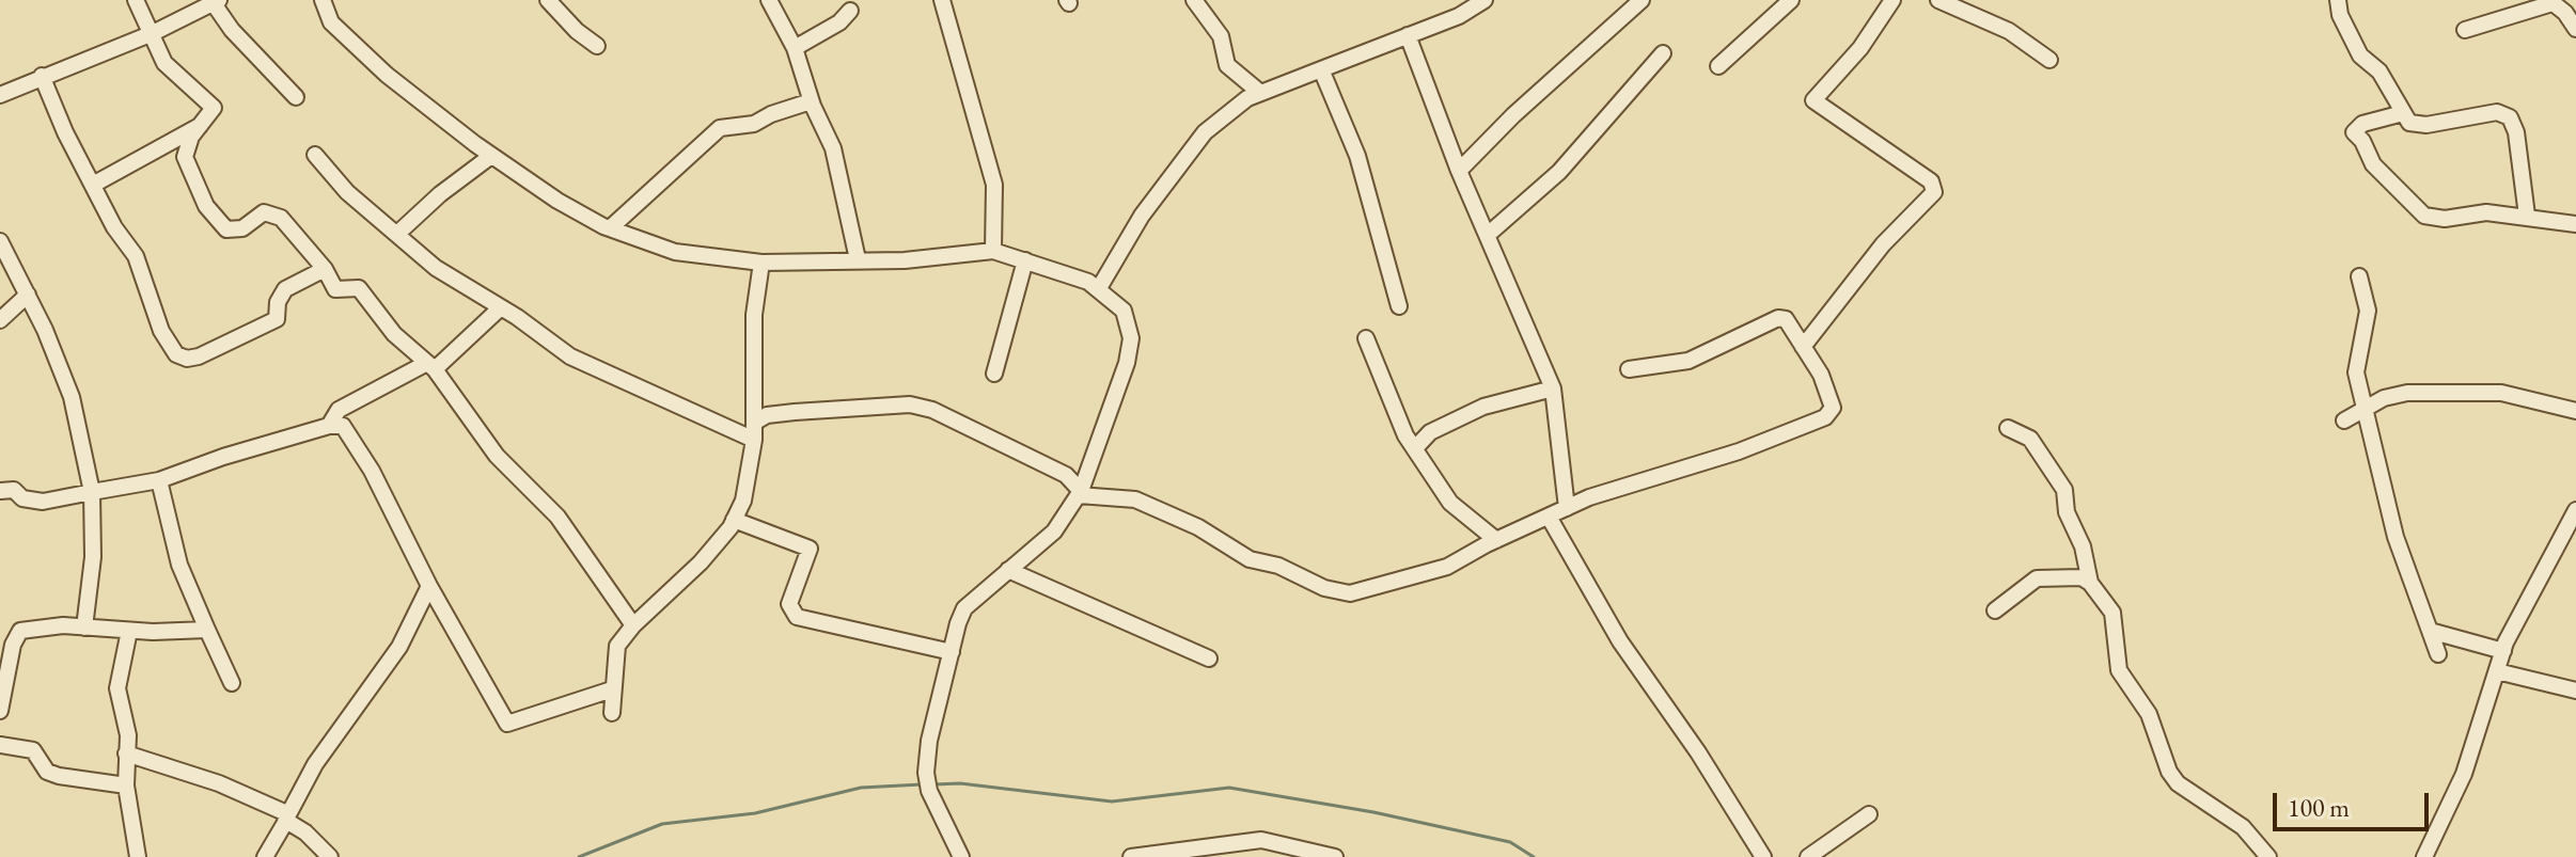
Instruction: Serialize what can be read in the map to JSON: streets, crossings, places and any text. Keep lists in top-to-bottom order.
{
  "scale_bar": "100 m"
}
